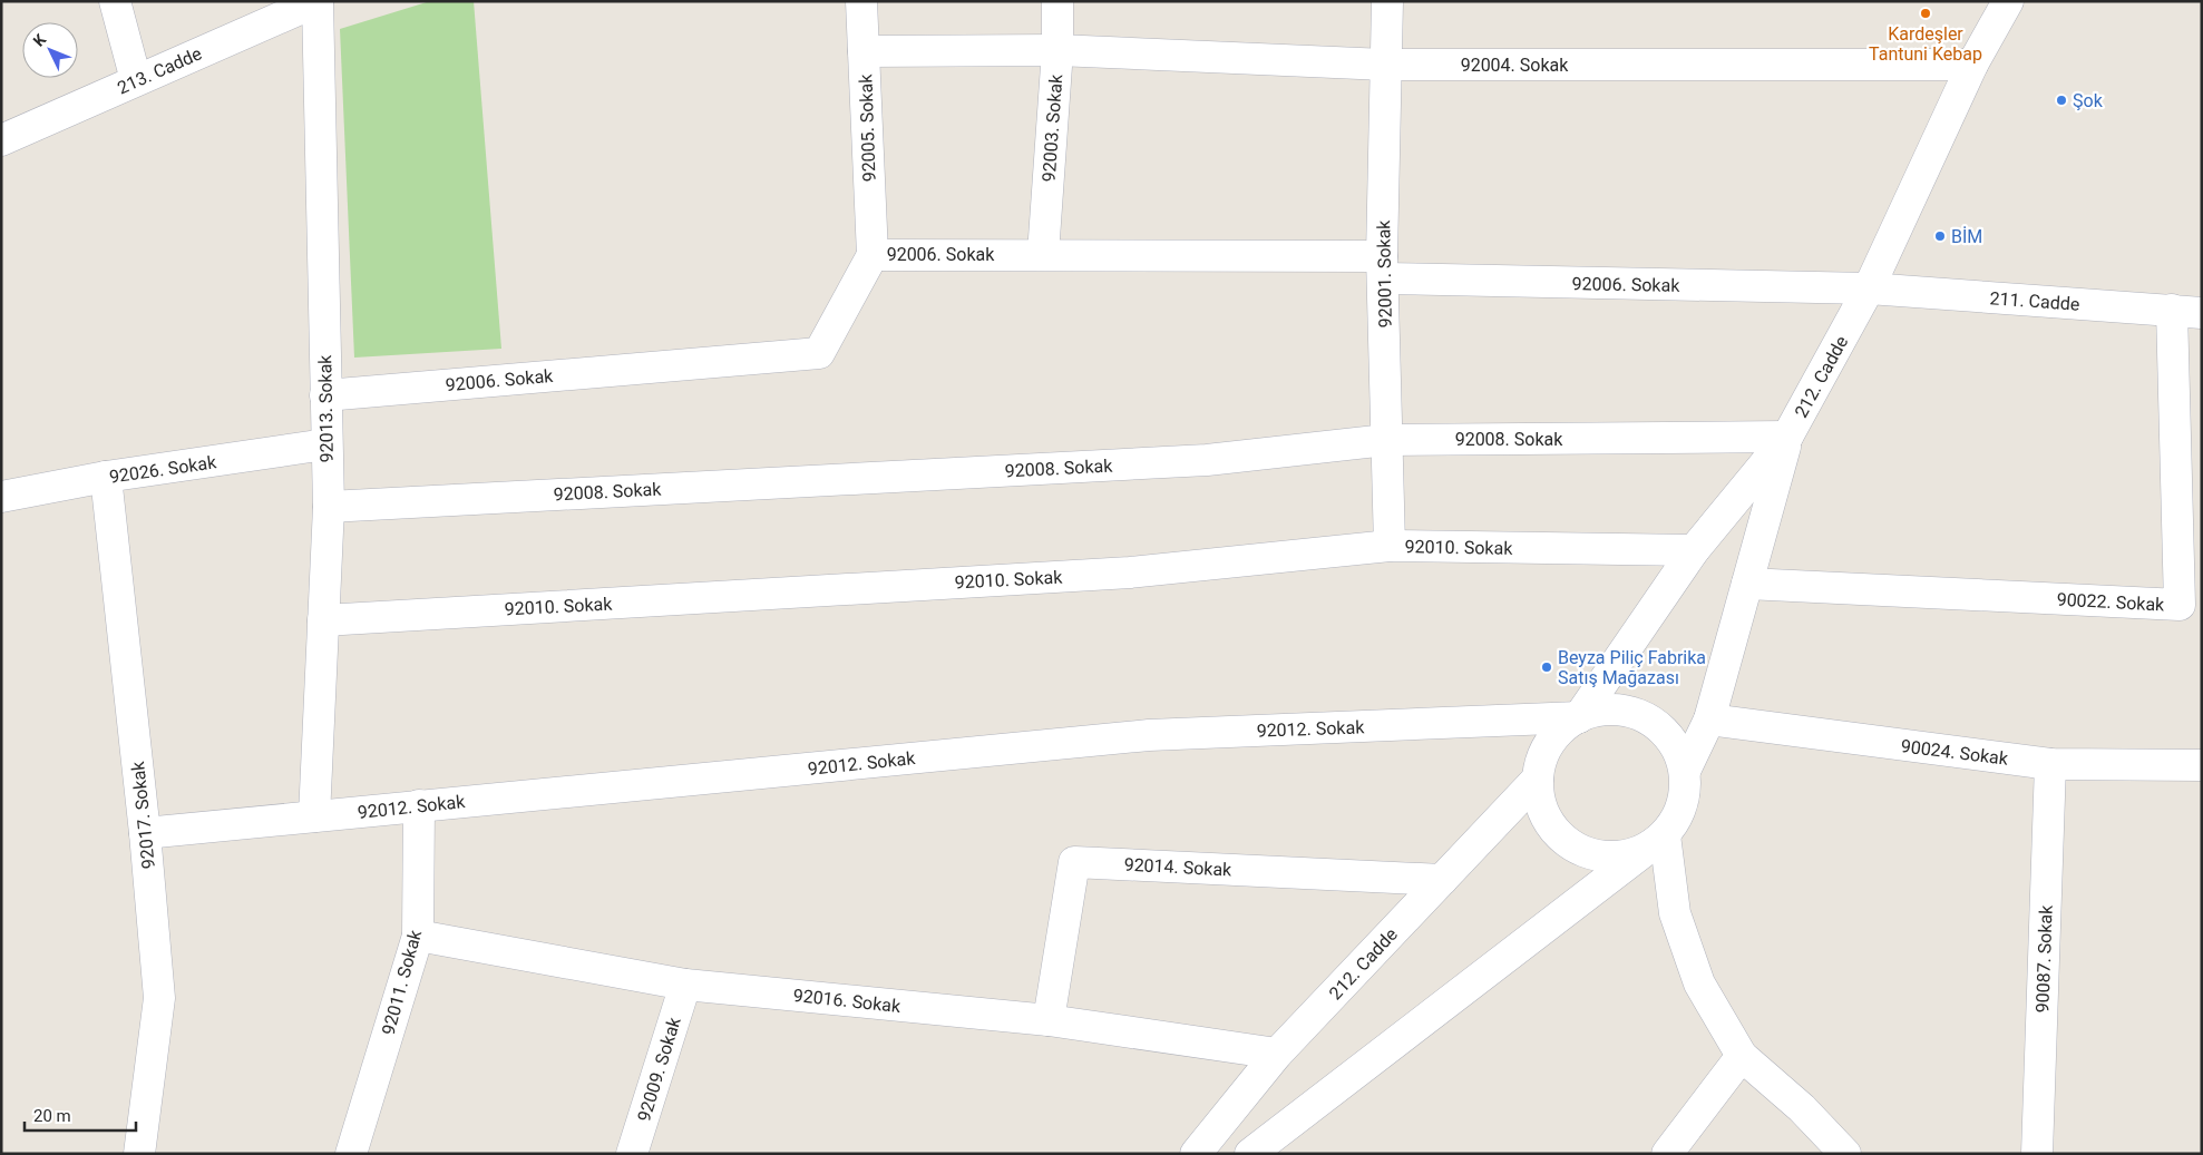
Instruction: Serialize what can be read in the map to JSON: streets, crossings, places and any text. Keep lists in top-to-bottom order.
{
  "streets": {
    "street": [
      "92004. Sokak",
      "213. Cadde",
      "92005. Sokak",
      "92003. Sokak",
      "92006. Sokak",
      "92001. Sokak",
      "211. Cadde",
      "212. Cadde",
      "92013. Sokak",
      "92008. Sokak",
      "92026. Sokak",
      "92010. Sokak",
      "90022. Sokak",
      "92012. Sokak",
      "90024. Sokak",
      "92017. Sokak",
      "92014. Sokak",
      "90087. Sokak",
      "92011. Sokak",
      "92016. Sokak",
      "92009. Sokak"
    ]
  },
  "crossings": [
    ["92004. Sokak", "92005. Sokak"],
    ["92004. Sokak", "92003. Sokak"],
    ["92004. Sokak", "92001. Sokak"],
    ["92004. Sokak", "212. Cadde"],
    ["213. Cadde", "92013. Sokak"],
    ["92005. Sokak", "92006. Sokak"],
    ["92003. Sokak", "92006. Sokak"],
    ["92006. Sokak", "92001. Sokak"],
    ["92006. Sokak", "211. Cadde"],
    ["92006. Sokak", "212. Cadde"],
    ["92006. Sokak", "92013. Sokak"],
    ["92001. Sokak", "92008. Sokak"],
    ["92001. Sokak", "92010. Sokak"],
    ["211. Cadde", "212. Cadde"],
    ["211. Cadde", "90022. Sokak"],
    ["212. Cadde", "92008. Sokak"],
    ["212. Cadde", "92010. Sokak"],
    ["212. Cadde", "92012. Sokak"],
    ["212. Cadde", "92014. Sokak"],
    ["212. Cadde", "92016. Sokak"],
    ["92013. Sokak", "92008. Sokak"],
    ["92013. Sokak", "92026. Sokak"],
    ["92013. Sokak", "92010. Sokak"],
    ["92013. Sokak", "92012. Sokak"],
    ["92026. Sokak", "92017. Sokak"],
    ["92012. Sokak", "92017. Sokak"],
    ["92012. Sokak", "92011. Sokak"],
    ["90024. Sokak", "90087. Sokak"],
    ["92014. Sokak", "92016. Sokak"],
    ["92011. Sokak", "92016. Sokak"],
    ["92016. Sokak", "92009. Sokak"]
  ],
  "places": [
    "Kardeşler Tantuni Kebap",
    "Şok",
    "BİM",
    "Beyza Piliç Fabrika Satış Mağazası"
  ],
  "scale_bar": "20 m",
  "north": "top left"
}
